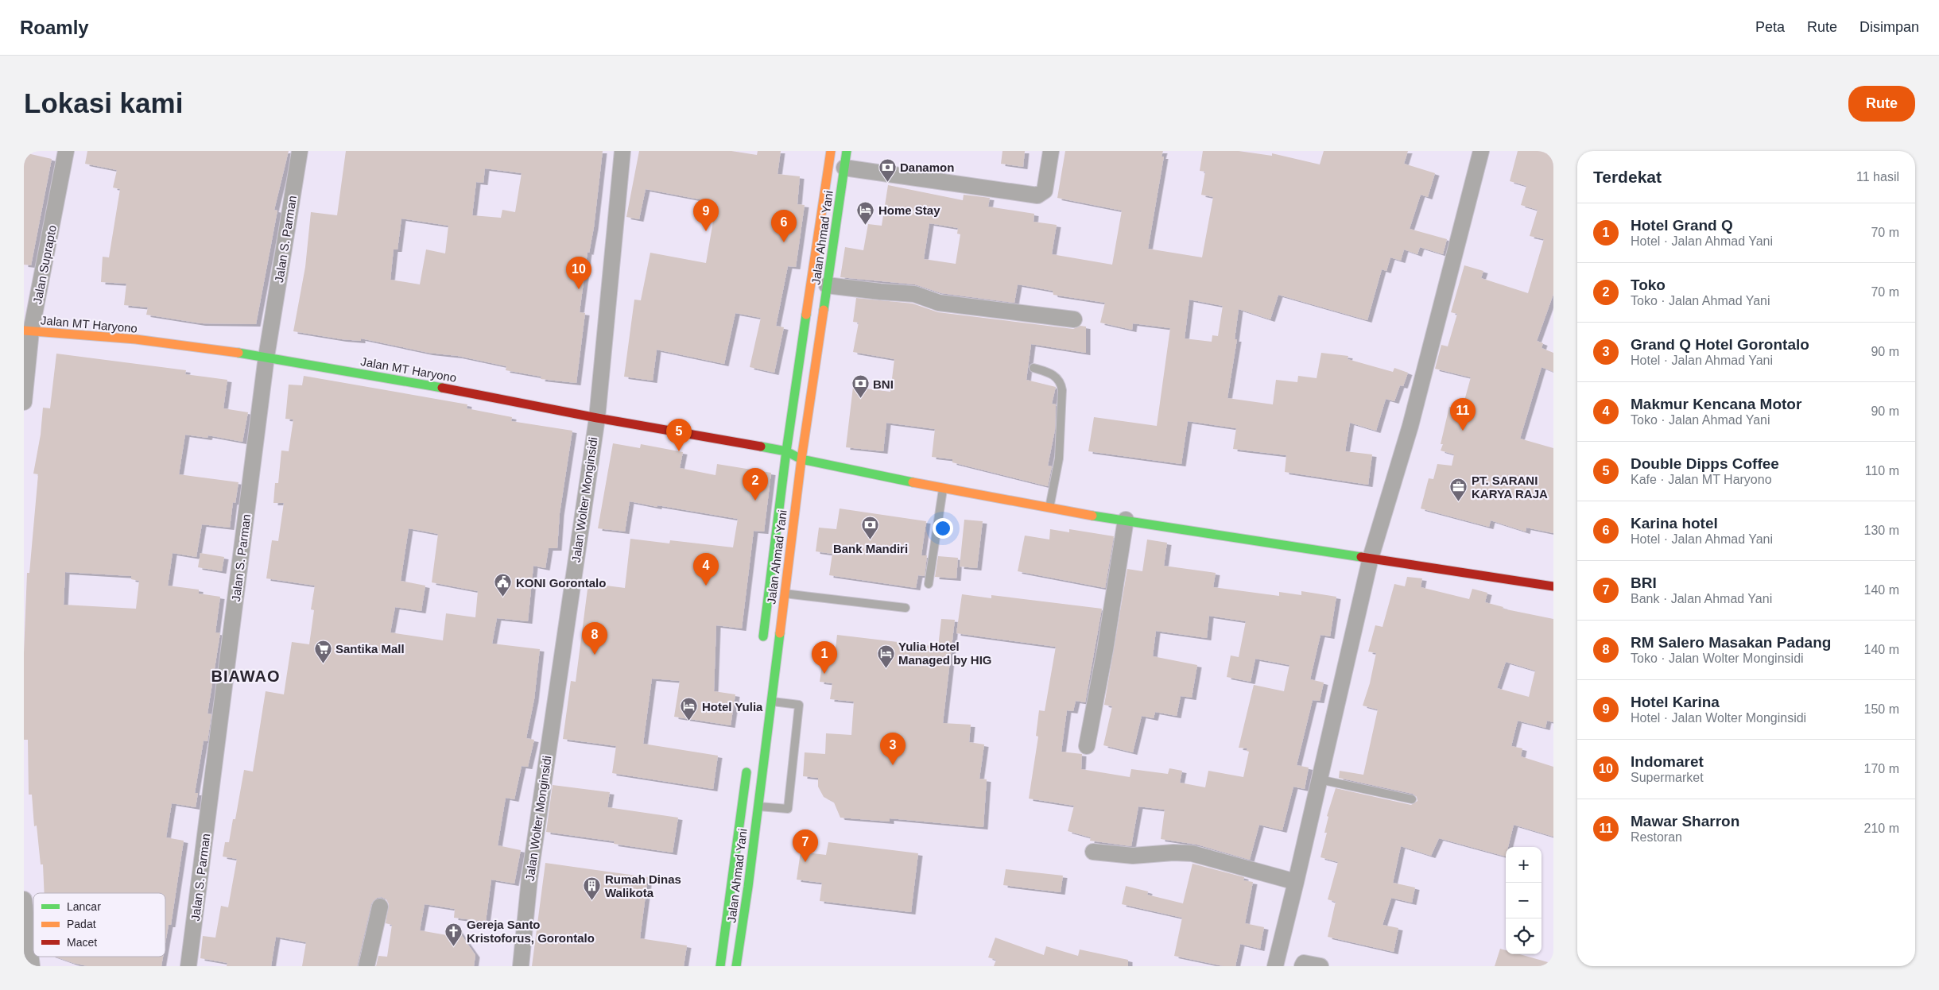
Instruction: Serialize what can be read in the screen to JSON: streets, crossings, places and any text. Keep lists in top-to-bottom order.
{
  "streets": {
    "main road": ["Jalan Ahmad Yani", "Jalan MT Haryono"],
    "street": ["Jalan S. Parman", "Jalan Suprapto", "Jalan Wolter Monginsidi"]
  },
  "crossings": [
    ["Jalan Ahmad Yani", "Jalan MT Haryono"],
    ["Jalan S. Parman", "Jalan MT Haryono"],
    ["Jalan Suprapto", "Jalan MT Haryono"],
    ["Jalan MT Haryono", "Jalan Wolter Monginsidi"]
  ],
  "districts": ["BIAWAO"],
  "places": {
    "bank": ["Danamon", "BNI", "Bank Mandiri"],
    "hotel": ["Home Stay", "Yulia Hotel Managed by HIG", "Hotel Yulia"],
    "office": ["PT. SARANI KARYA RAJA"],
    "public building": ["KONI Gorontalo"],
    "supermarket": ["Santika Mall"],
    "building": ["Rumah Dinas Walikota"],
    "church": ["Gereja Santo Kristoforus, Gorontalo"]
  },
  "legend": ["Lancar", "Padat", "Macet"],
  "page": {
    "header": "Roamly",
    "nav": ["Peta", "Rute", "Disimpan"],
    "buttons": "Rute",
    "title": "Lokasi kami",
    "heading": ["Terdekat", "11 hasil"],
    "pins": [
      "9",
      "6",
      "10",
      "11",
      "5",
      "2",
      "4",
      "8",
      "1",
      "3",
      "7"
    ],
    "list": [
      {
        "mark": "1",
        "name": "Hotel Grand Q",
        "note": "Hotel · Jalan Ahmad Yani",
        "value": "70 m"
      },
      {
        "mark": "2",
        "name": "Toko",
        "note": "Toko · Jalan Ahmad Yani",
        "value": "70 m"
      },
      {
        "mark": "3",
        "name": "Grand Q Hotel Gorontalo",
        "note": "Hotel · Jalan Ahmad Yani",
        "value": "90 m"
      },
      {
        "mark": "4",
        "name": "Makmur Kencana Motor",
        "note": "Toko · Jalan Ahmad Yani",
        "value": "90 m"
      },
      {
        "mark": "5",
        "name": "Double Dipps Coffee",
        "note": "Kafe · Jalan MT Haryono",
        "value": "110 m"
      },
      {
        "mark": "6",
        "name": "Karina hotel",
        "note": "Hotel · Jalan Ahmad Yani",
        "value": "130 m"
      },
      {
        "mark": "7",
        "name": "BRI",
        "note": "Bank · Jalan Ahmad Yani",
        "value": "140 m"
      },
      {
        "mark": "8",
        "name": "RM Salero Masakan Padang",
        "note": "Toko · Jalan Wolter Monginsidi",
        "value": "140 m"
      },
      {
        "mark": "9",
        "name": "Hotel Karina",
        "note": "Hotel · Jalan Wolter Monginsidi",
        "value": "150 m"
      },
      {
        "mark": "10",
        "name": "Indomaret",
        "note": "Supermarket",
        "value": "170 m"
      },
      {
        "mark": "11",
        "name": "Mawar Sharron",
        "note": "Restoran",
        "value": "210 m"
      }
    ],
    "map_buttons": ["+", "−"]
  }
}
